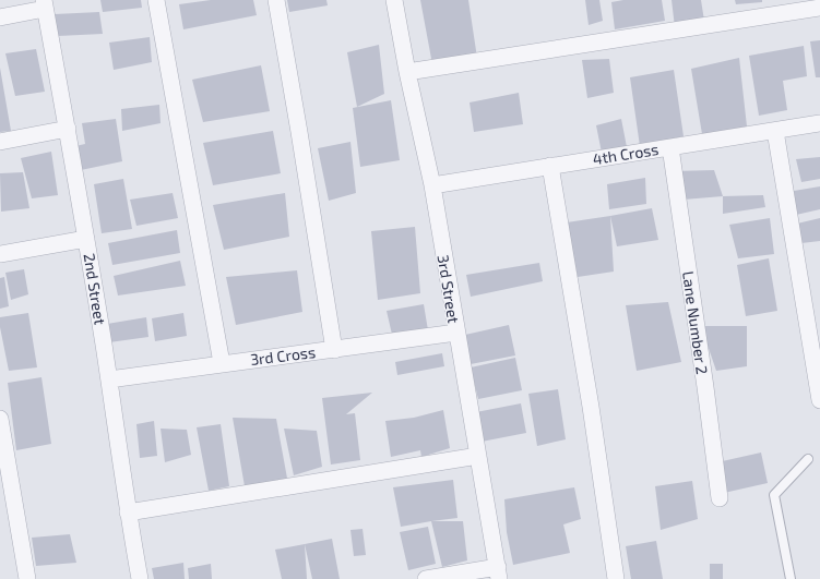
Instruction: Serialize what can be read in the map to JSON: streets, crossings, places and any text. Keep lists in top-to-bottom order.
{
  "streets": {
    "street": [
      "4th Cross",
      "2nd Street",
      "3rd Street",
      "Lane Number 2",
      "3rd Cross"
    ]
  },
  "crossings": [
    ["4th Cross", "3rd Street"],
    ["4th Cross", "Lane Number 2"],
    ["2nd Street", "3rd Cross"],
    ["3rd Street", "3rd Cross"]
  ]
}
